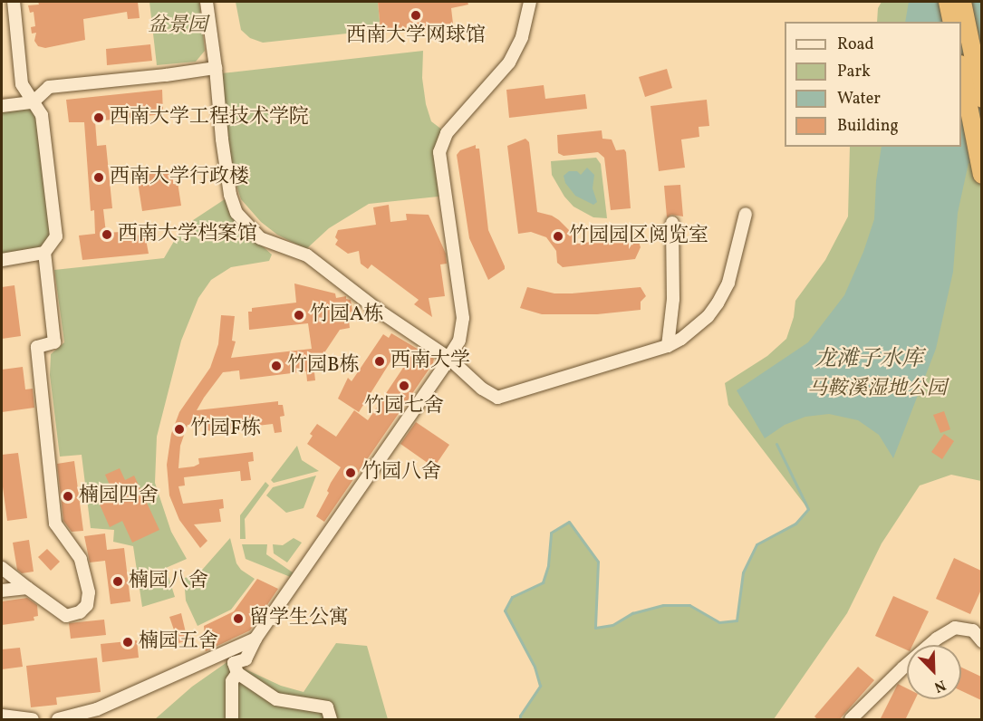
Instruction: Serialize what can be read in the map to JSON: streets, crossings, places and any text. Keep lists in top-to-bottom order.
{
  "water": ["龙滩子水库"],
  "parks": ["盆景园", "马鞍溪湿地公园"],
  "places": [
    "西南大学网球馆",
    "西南大学工程技术学院",
    "西南大学行政楼",
    "西南大学档案馆",
    "竹园园区阅览室",
    "竹园A栋",
    "西南大学",
    "竹园B栋",
    "竹园七舍",
    "竹园F栋",
    "竹园八舍",
    "楠园四舍",
    "楠园八舍",
    "留学生公寓",
    "楠园五舍"
  ],
  "legend": [
    "Road",
    "Park",
    "Water",
    "Building"
  ],
  "north": "bottom right"
}
